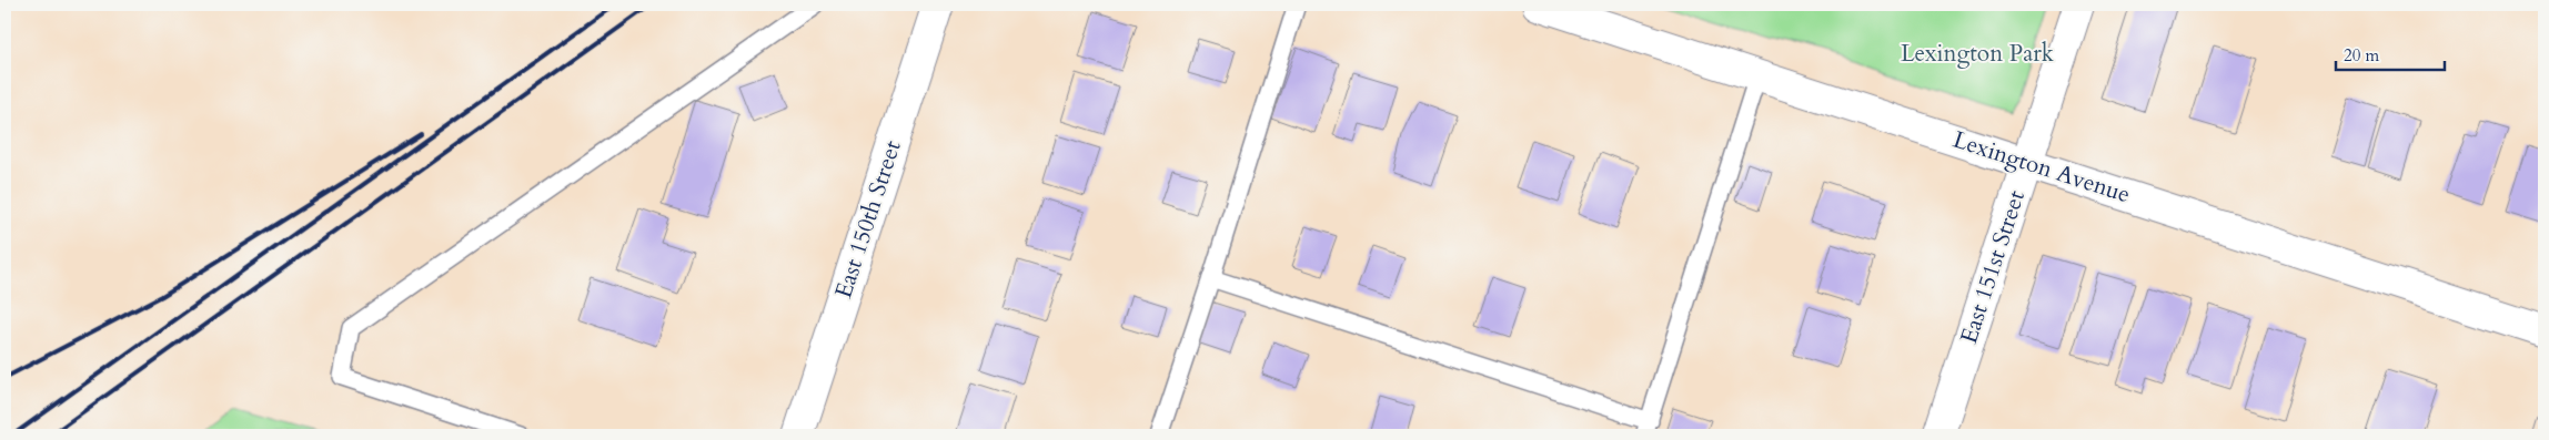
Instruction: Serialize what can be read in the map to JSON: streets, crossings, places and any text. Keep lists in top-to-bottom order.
{
  "streets": {
    "street": ["Lexington Avenue", "East 150th Street", "East 151st Street"]
  },
  "crossings": [
    ["Lexington Avenue", "East 151st Street"]
  ],
  "parks": ["Lexington Park"],
  "scale_bar": "20 m"
}
